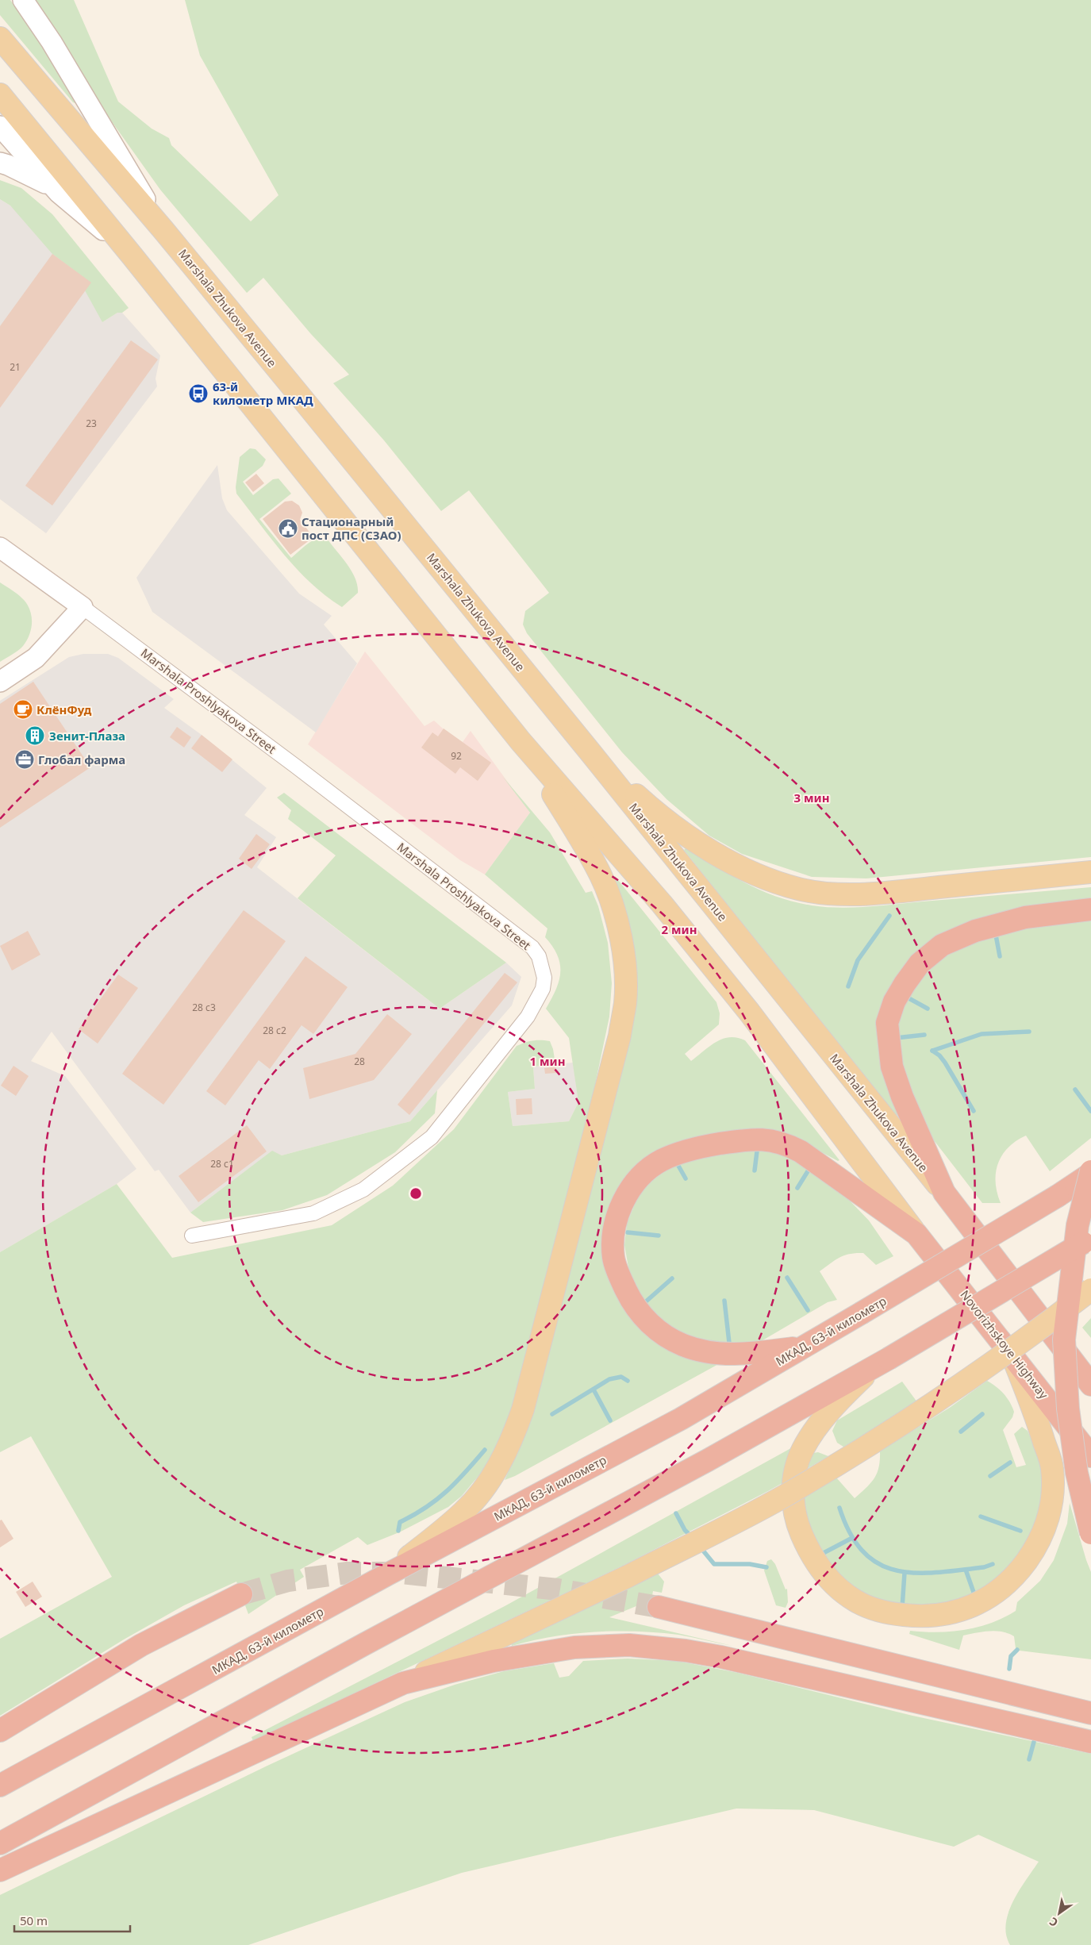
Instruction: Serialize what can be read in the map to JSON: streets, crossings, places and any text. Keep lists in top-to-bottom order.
{
  "streets": {
    "highway": ["МКАД, 63-й километр", "Novorizhskoye Highway"],
    "main road": ["Marshala Zhukova Avenue", "Marshala Proshlyakova Street"]
  },
  "crossings": [
    ["МКАД, 63-й километр", "Novorizhskoye Highway"]
  ],
  "places": {
    "bus stop": ["63-й километр МКАД"],
    "public building": ["Стационарный пост ДПС (СЗАО)"],
    "cafe": ["КлёнФуд"],
    "building": ["Зенит-Плаза"],
    "office": ["Глобал фарма"]
  },
  "house_numbers": [
    "21",
    "23",
    "92",
    "28 с3",
    "28 с2",
    "28",
    "28 с1"
  ],
  "scale_bar": "50 m",
  "north": "bottom left",
  "rings": ["3 мин", "2 мин", "1 мин"]
}
